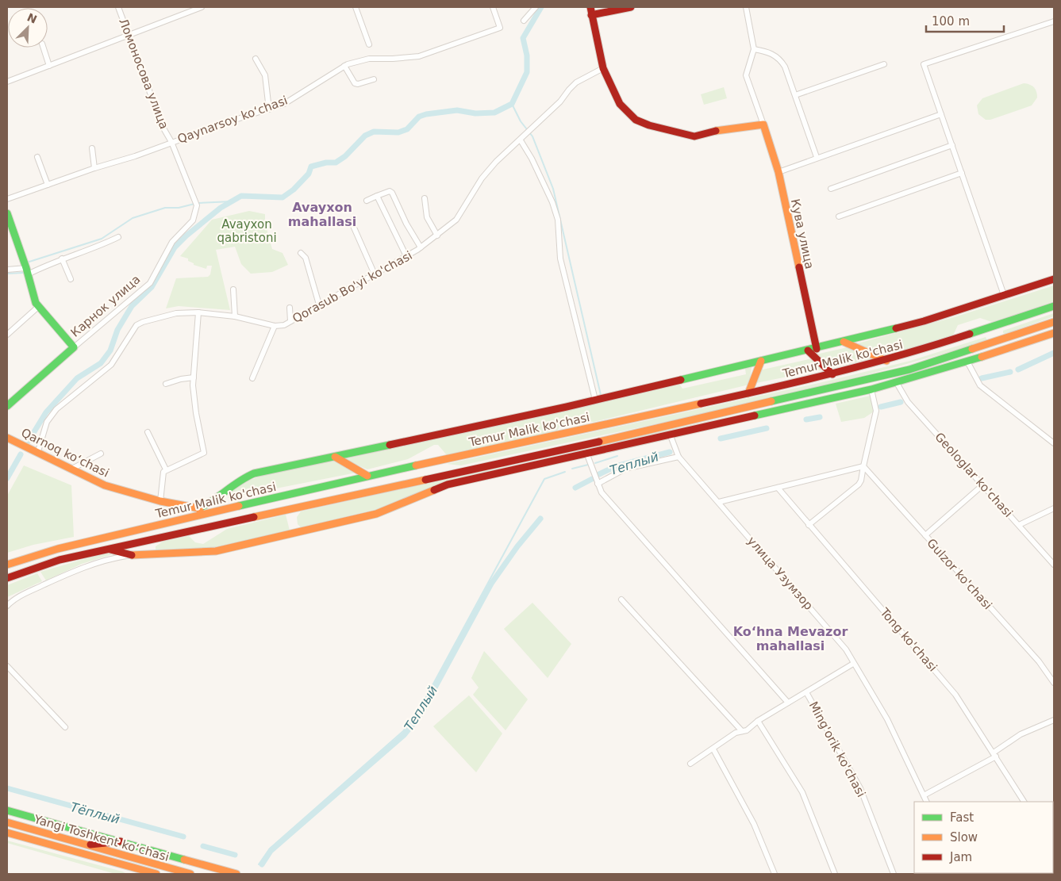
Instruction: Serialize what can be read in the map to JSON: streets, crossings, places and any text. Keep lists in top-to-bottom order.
{
  "streets": {
    "main road": [
      "Кува улица",
      "Карнок улица",
      "Temur Malik ko'chasi",
      "Qarnoq koʻchasi",
      "Yangi Toshkent ko‘chasi"
    ],
    "street": [
      "Ломоносова улица",
      "Qaynarsoy koʻchasi",
      "Qorasub Bo'yi ko'chasi",
      "Geologlar ko'chasi",
      "улица Узумзор",
      "Gulzor ko'chasi",
      "Tong ko'chasi",
      "Ming'orik ko'chasi"
    ]
  },
  "crossings": [
    ["Ломоносова улица", "Qaynarsoy koʻchasi"],
    ["Ломоносова улица", "Карнок улица"],
    ["Temur Malik ko'chasi", "Qarnoq koʻchasi"]
  ],
  "districts": ["Avayxon mahallasi", "Koʻhna Mevazor mahallasi"],
  "water": ["Теплый", "Тёплый"],
  "parks": ["Avayxon qabristoni"],
  "legend": ["Fast", "Slow", "Jam"],
  "scale_bar": "100 m",
  "north": "top right"
}
